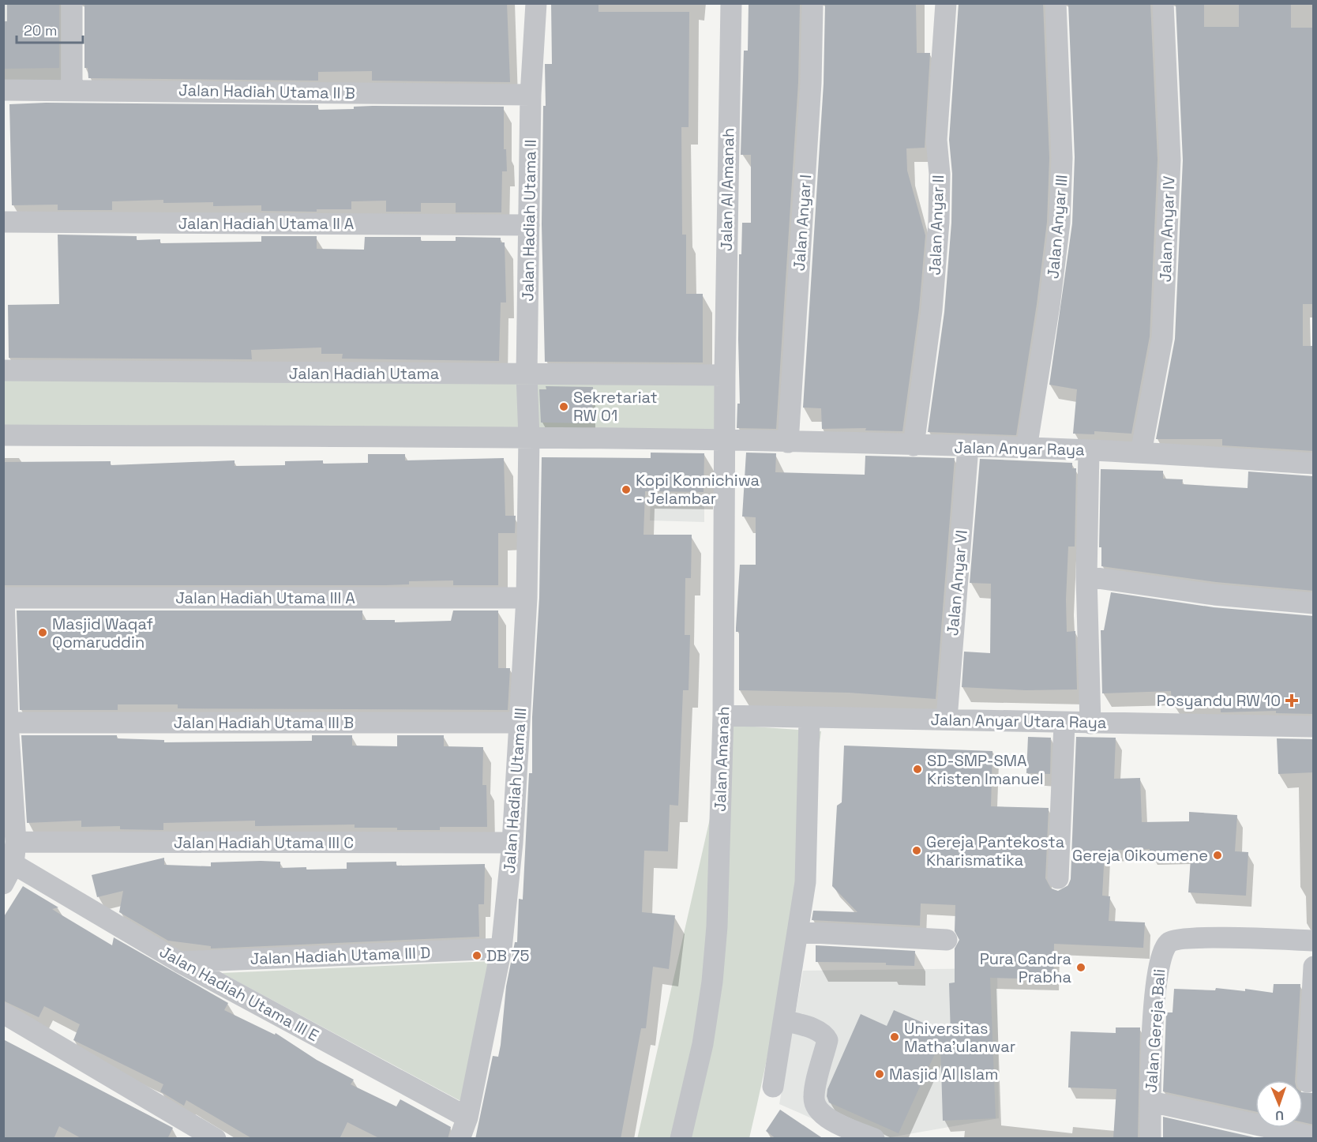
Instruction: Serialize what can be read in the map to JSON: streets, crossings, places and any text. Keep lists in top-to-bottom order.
{
  "streets": {
    "street": [
      "Jalan Hadiah Utama II B",
      "Jalan Al Amanah",
      "Jalan Hadiah Utama II",
      "Jalan Anyar I",
      "Jalan Hadiah Utama II A",
      "Jalan Anyar II",
      "Jalan Anyar III",
      "Jalan Anyar IV",
      "Jalan Hadiah Utama",
      "Jalan Anyar Raya",
      "Jalan Anyar VI",
      "Jalan Hadiah Utama III A",
      "Jalan Anyar Utara Raya",
      "Jalan Hadiah Utama III B",
      "Jalan Amanah",
      "Jalan Hadiah Utama III",
      "Jalan Hadiah Utama III C",
      "Jalan Hadiah Utama III D",
      "Jalan Hadiah Utama III E",
      "Jalan Gereja Bali"
    ]
  },
  "crossings": [
    ["Jalan Hadiah Utama II B", "Jalan Hadiah Utama II"],
    ["Jalan Al Amanah", "Jalan Hadiah Utama"],
    ["Jalan Al Amanah", "Jalan Amanah"],
    ["Jalan Hadiah Utama II", "Jalan Hadiah Utama II A"],
    ["Jalan Hadiah Utama II", "Jalan Hadiah Utama"],
    ["Jalan Hadiah Utama II", "Jalan Hadiah Utama III"],
    ["Jalan Anyar I", "Jalan Anyar Raya"],
    ["Jalan Anyar II", "Jalan Anyar Raya"],
    ["Jalan Anyar III", "Jalan Anyar Raya"],
    ["Jalan Anyar IV", "Jalan Anyar Raya"],
    ["Jalan Hadiah Utama", "Jalan Amanah"],
    ["Jalan Anyar Raya", "Jalan Anyar VI"],
    ["Jalan Anyar Raya", "Jalan Amanah"],
    ["Jalan Anyar VI", "Jalan Anyar Utara Raya"],
    ["Jalan Hadiah Utama III A", "Jalan Hadiah Utama III"],
    ["Jalan Anyar Utara Raya", "Jalan Amanah"],
    ["Jalan Hadiah Utama III B", "Jalan Hadiah Utama III"],
    ["Jalan Hadiah Utama III", "Jalan Hadiah Utama III C"],
    ["Jalan Hadiah Utama III", "Jalan Hadiah Utama III D"],
    ["Jalan Hadiah Utama III", "Jalan Hadiah Utama III E"],
    ["Jalan Hadiah Utama III D", "Jalan Hadiah Utama III E"]
  ],
  "places": {
    "other": [
      "Sekretariat RW 01",
      "Kopi Konnichiwa - Jelambar",
      "Masjid Waqaf Qomaruddin",
      "SD-SMP-SMA Kristen Imanuel",
      "Gereja Pantekosta Kharismatika",
      "Gereja Oikoumene",
      "DB 75",
      "Pura Candra Prabha",
      "Universitas Matha'ulanwar",
      "Masjid Al Islam"
    ],
    "health": ["Posyandu RW 10"]
  },
  "scale_bar": "20 m",
  "north": "bottom"
}
